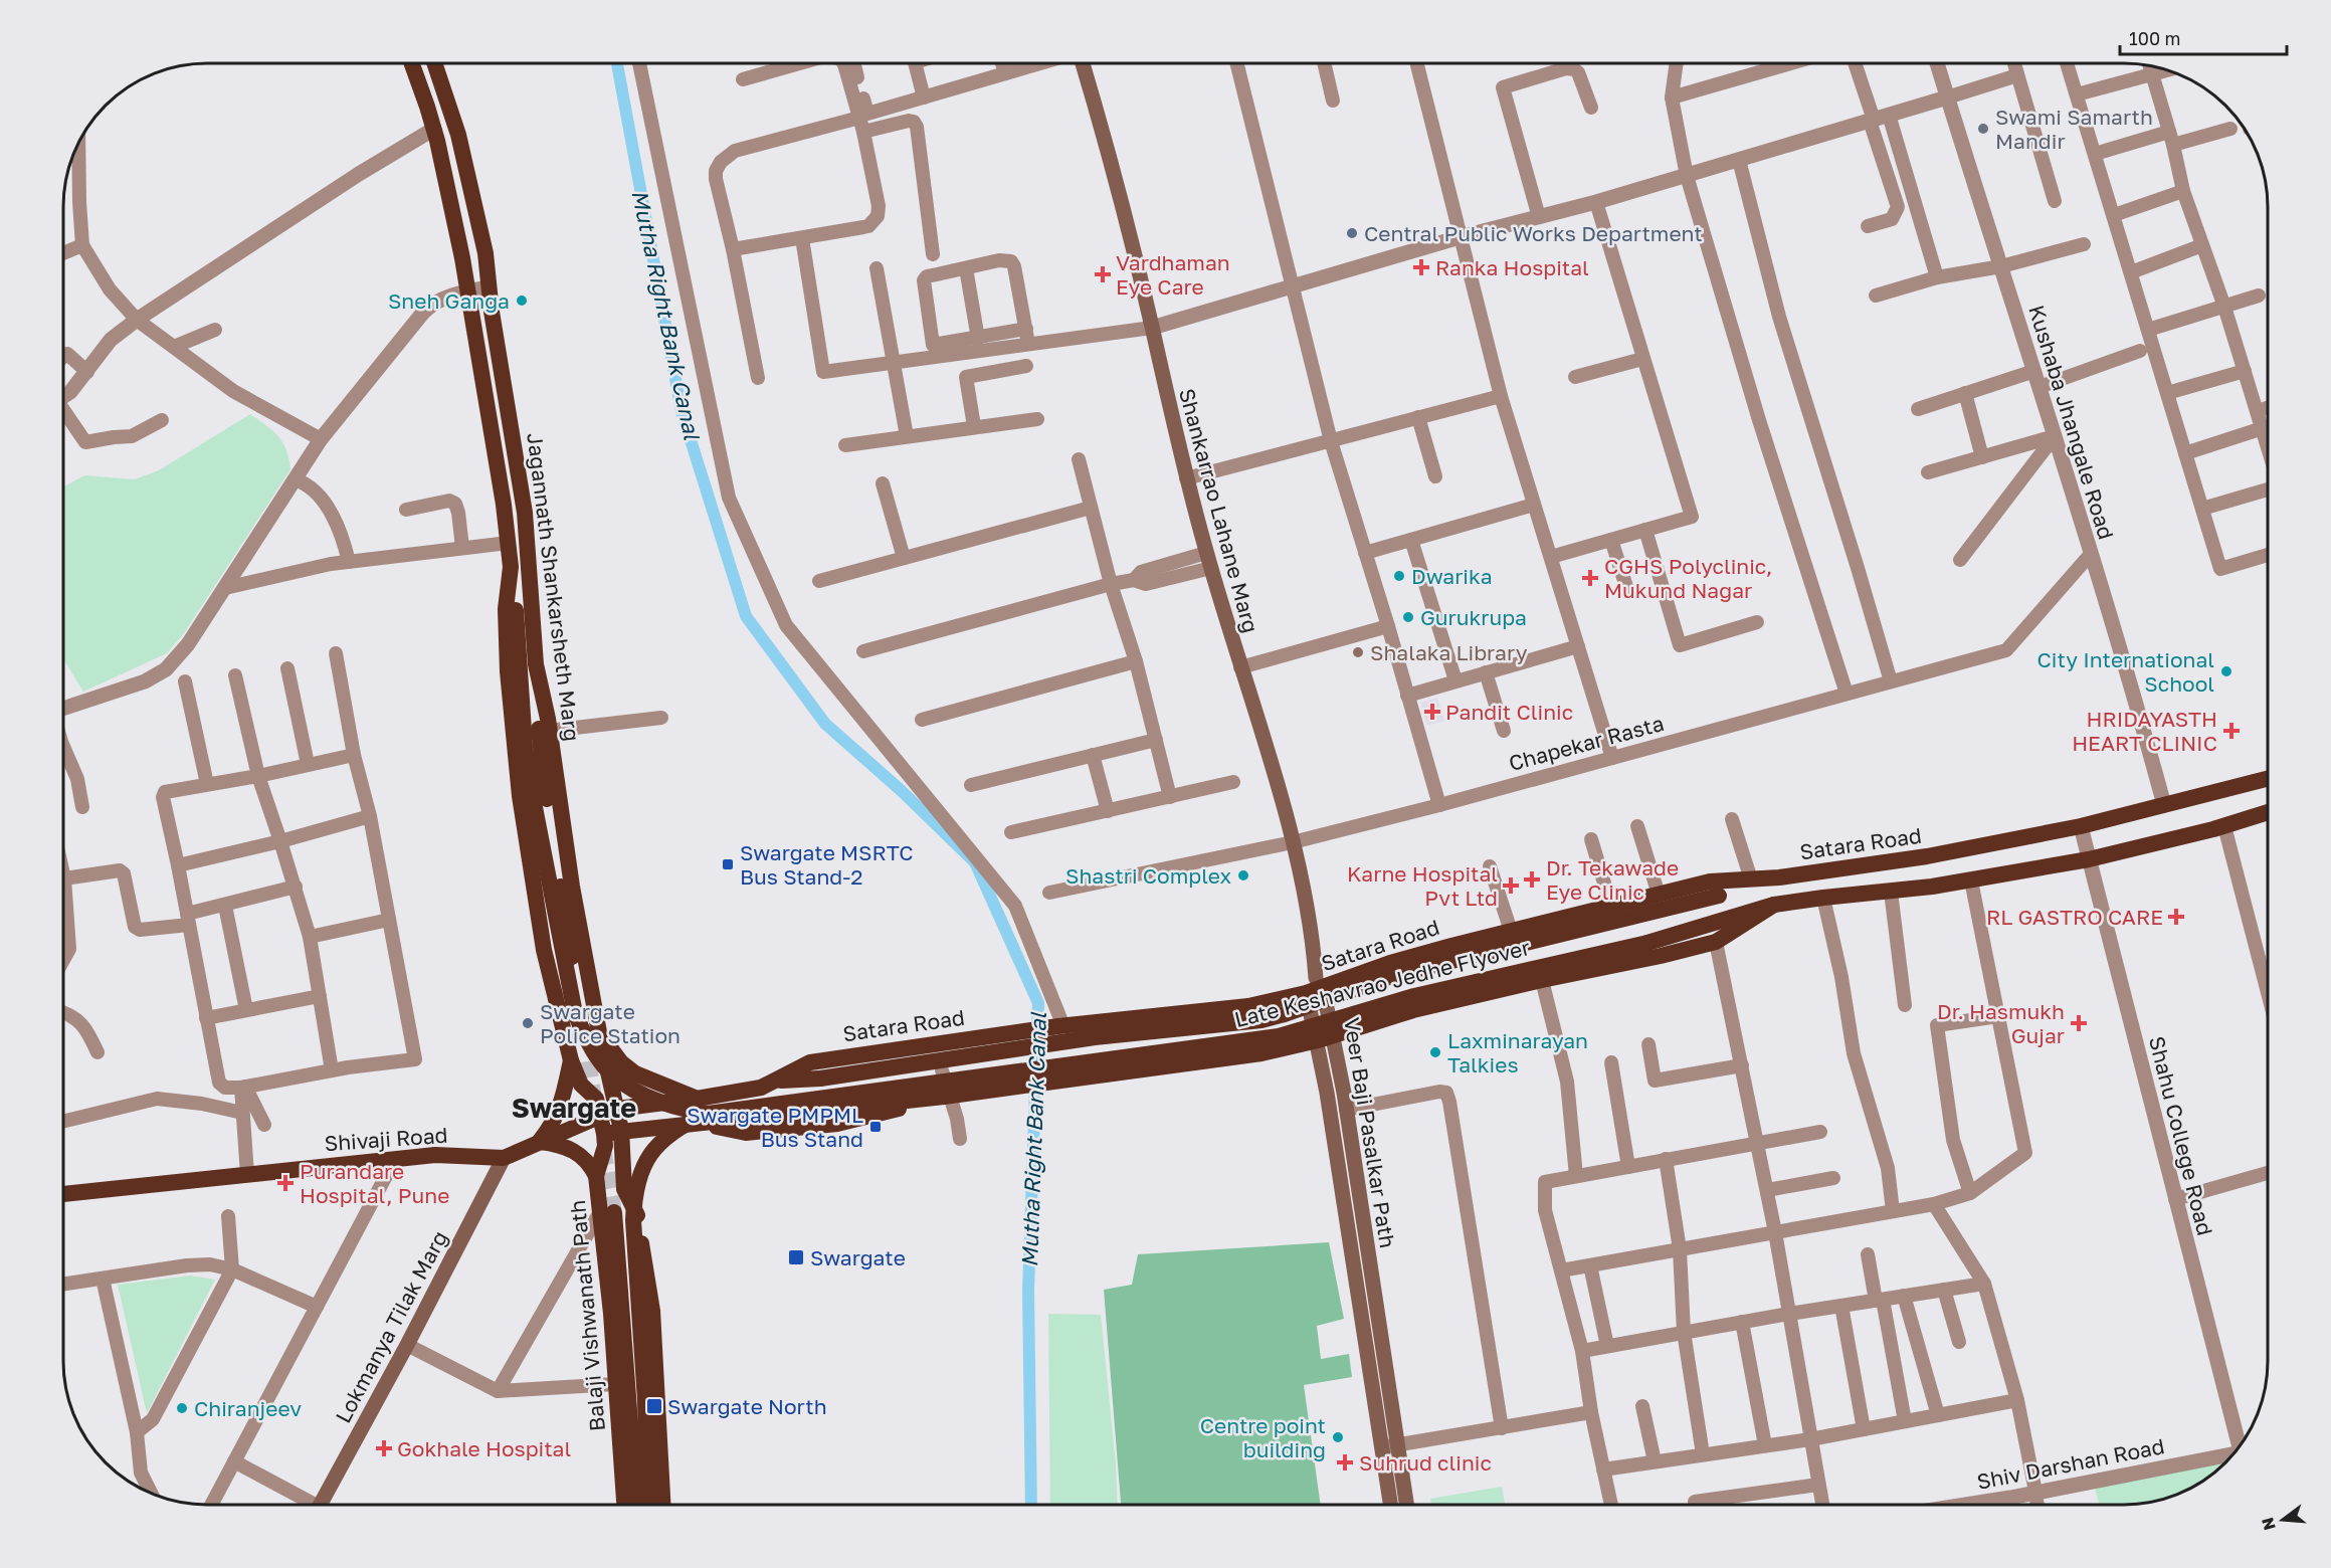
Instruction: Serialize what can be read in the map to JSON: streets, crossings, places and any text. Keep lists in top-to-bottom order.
{
  "streets": {
    "highway": [
      "Jagannath Shankarsheth Marg",
      "Satara Road",
      "Late Keshavrao Jedhe Flyover",
      "Shivaji Road",
      "Balaji Vishwanath Path"
    ],
    "main road": ["Shankarrao Lahane Marg", "Veer Baji Pasalkar Path", "Lokmanya Tilak Marg"],
    "street": [
      "Kushaba Jhangale Road",
      "Chapekar Rasta",
      "Shahu College Road",
      "Shiv Darshan Road"
    ]
  },
  "crossings": [
    ["Kushaba Jhangale Road", "Chapekar Rasta"],
    ["Kushaba Jhangale Road", "Satara Road"],
    ["Shankarrao Lahane Marg", "Chapekar Rasta"],
    ["Shankarrao Lahane Marg", "Satara Road"],
    ["Shankarrao Lahane Marg", "Veer Baji Pasalkar Path"],
    ["Jagannath Shankarsheth Marg", "Satara Road"],
    ["Jagannath Shankarsheth Marg", "Late Keshavrao Jedhe Flyover"],
    ["Jagannath Shankarsheth Marg", "Shivaji Road"],
    ["Jagannath Shankarsheth Marg", "Balaji Vishwanath Path"],
    ["Satara Road", "Veer Baji Pasalkar Path"],
    ["Satara Road", "Shahu College Road"],
    ["Satara Road", "Shivaji Road"],
    ["Satara Road", "Balaji Vishwanath Path"],
    ["Shivaji Road", "Balaji Vishwanath Path"],
    ["Shivaji Road", "Lokmanya Tilak Marg"]
  ],
  "districts": ["Swargate"],
  "water": ["Mutha Right Bank Canal"],
  "places": {
    "other": [
      "Swami Samarth Mandir",
      "Central Public Works Department",
      "Sneh Ganga",
      "Dwarika",
      "Gurukrupa",
      "Shalaka Library",
      "City International School",
      "Shastri Complex",
      "Swargate Police Station",
      "Laxminarayan Talkies",
      "Chiranjeev",
      "Centre point building"
    ],
    "health": [
      "Ranka Hospital",
      "Vardhaman Eye Care",
      "CGHS Polyclinic, Mukund Nagar",
      "Pandit Clinic",
      "HRIDAYASTH HEART CLINIC",
      "Dr. Tekawade Eye Clinic",
      "Karne Hospital Pvt Ltd",
      "RL GASTRO CARE",
      "Dr. Hasmukh Gujar",
      "Purandare Hospital, Pune",
      "Gokhale Hospital",
      "Suhrud clinic"
    ],
    "transit": [
      "Swargate MSRTC Bus Stand-2",
      "Swargate PMPML Bus Stand",
      "Swargate",
      "Swargate North"
    ]
  },
  "scale_bar": "100 m",
  "north": "left"
}
